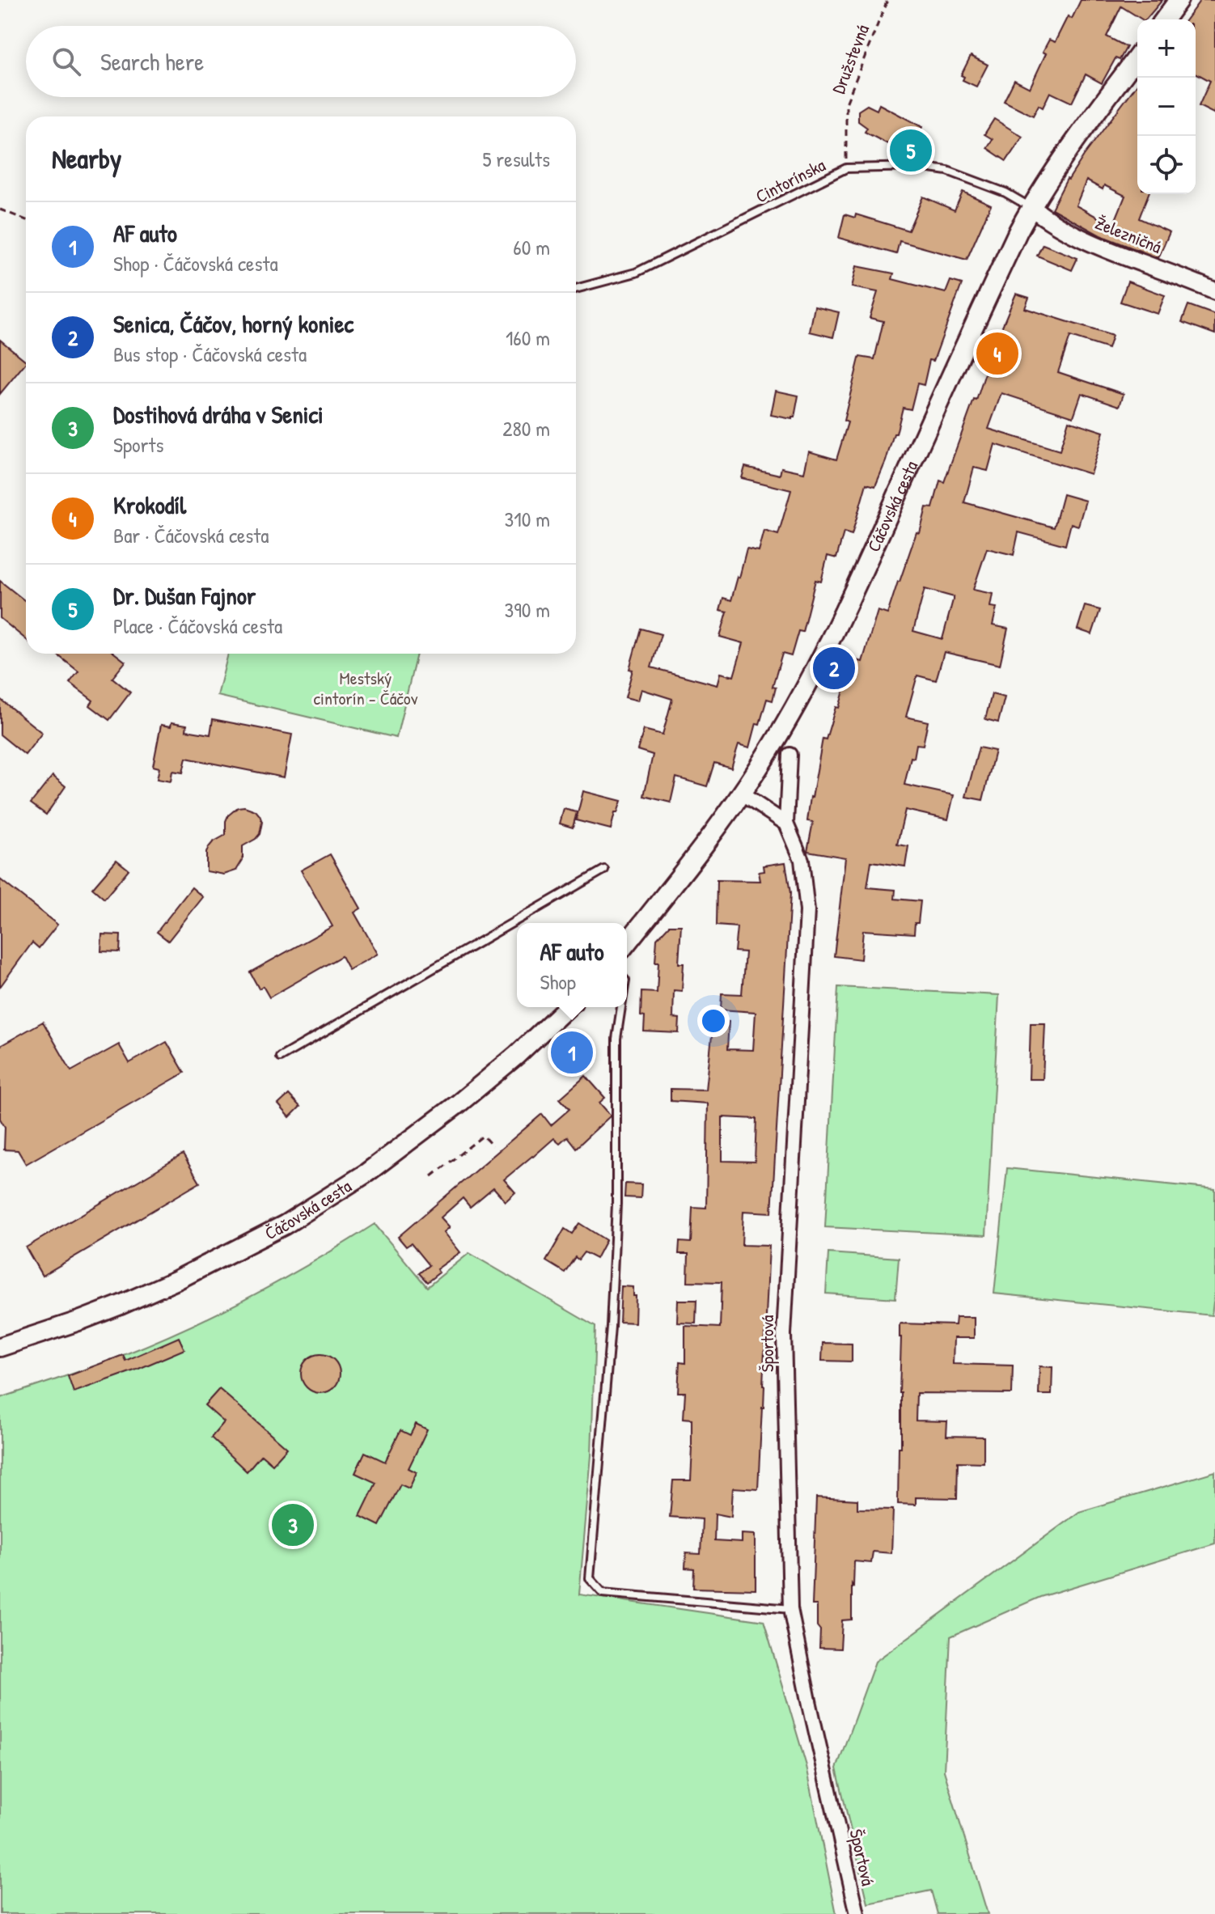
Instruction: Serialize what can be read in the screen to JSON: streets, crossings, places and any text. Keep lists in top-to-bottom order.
{
  "streets": {
    "main road": ["Čáčovská cesta"],
    "street": ["Železničná", "Športová"],
    "lane": ["Cintorínska"],
    "path": ["Družstevná"]
  },
  "crossings": [
    ["Družstevná", "Cintorínska"],
    ["Cintorínska", "Železničná"],
    ["Cintorínska", "Čáčovská cesta"],
    ["Železničná", "Čáčovská cesta"]
  ],
  "parks": ["Mestský cintorín - Čáčov"],
  "page": {
    "map_buttons": ["+", "−"],
    "search": "Search here",
    "heading": ["Nearby", "5 results"],
    "pins": [
      "5",
      "4",
      "2",
      "1",
      "3"
    ],
    "list": [
      {
        "mark": "1",
        "name": "AF auto",
        "note": "Shop · Čáčovská cesta",
        "value": "60 m"
      },
      {
        "mark": "2",
        "name": "Senica, Čáčov, horný koniec",
        "note": "Bus stop · Čáčovská cesta",
        "value": "160 m"
      },
      {
        "mark": "3",
        "name": "Dostihová dráha v Senici",
        "note": "Sports",
        "value": "280 m"
      },
      {
        "mark": "4",
        "name": "Krokodíl",
        "note": "Bar · Čáčovská cesta",
        "value": "310 m"
      },
      {
        "mark": "5",
        "name": "Dr. Dušan Fajnor",
        "note": "Place · Čáčovská cesta",
        "value": "390 m"
      }
    ],
    "popup": ["AF auto", "Shop"]
  }
}
